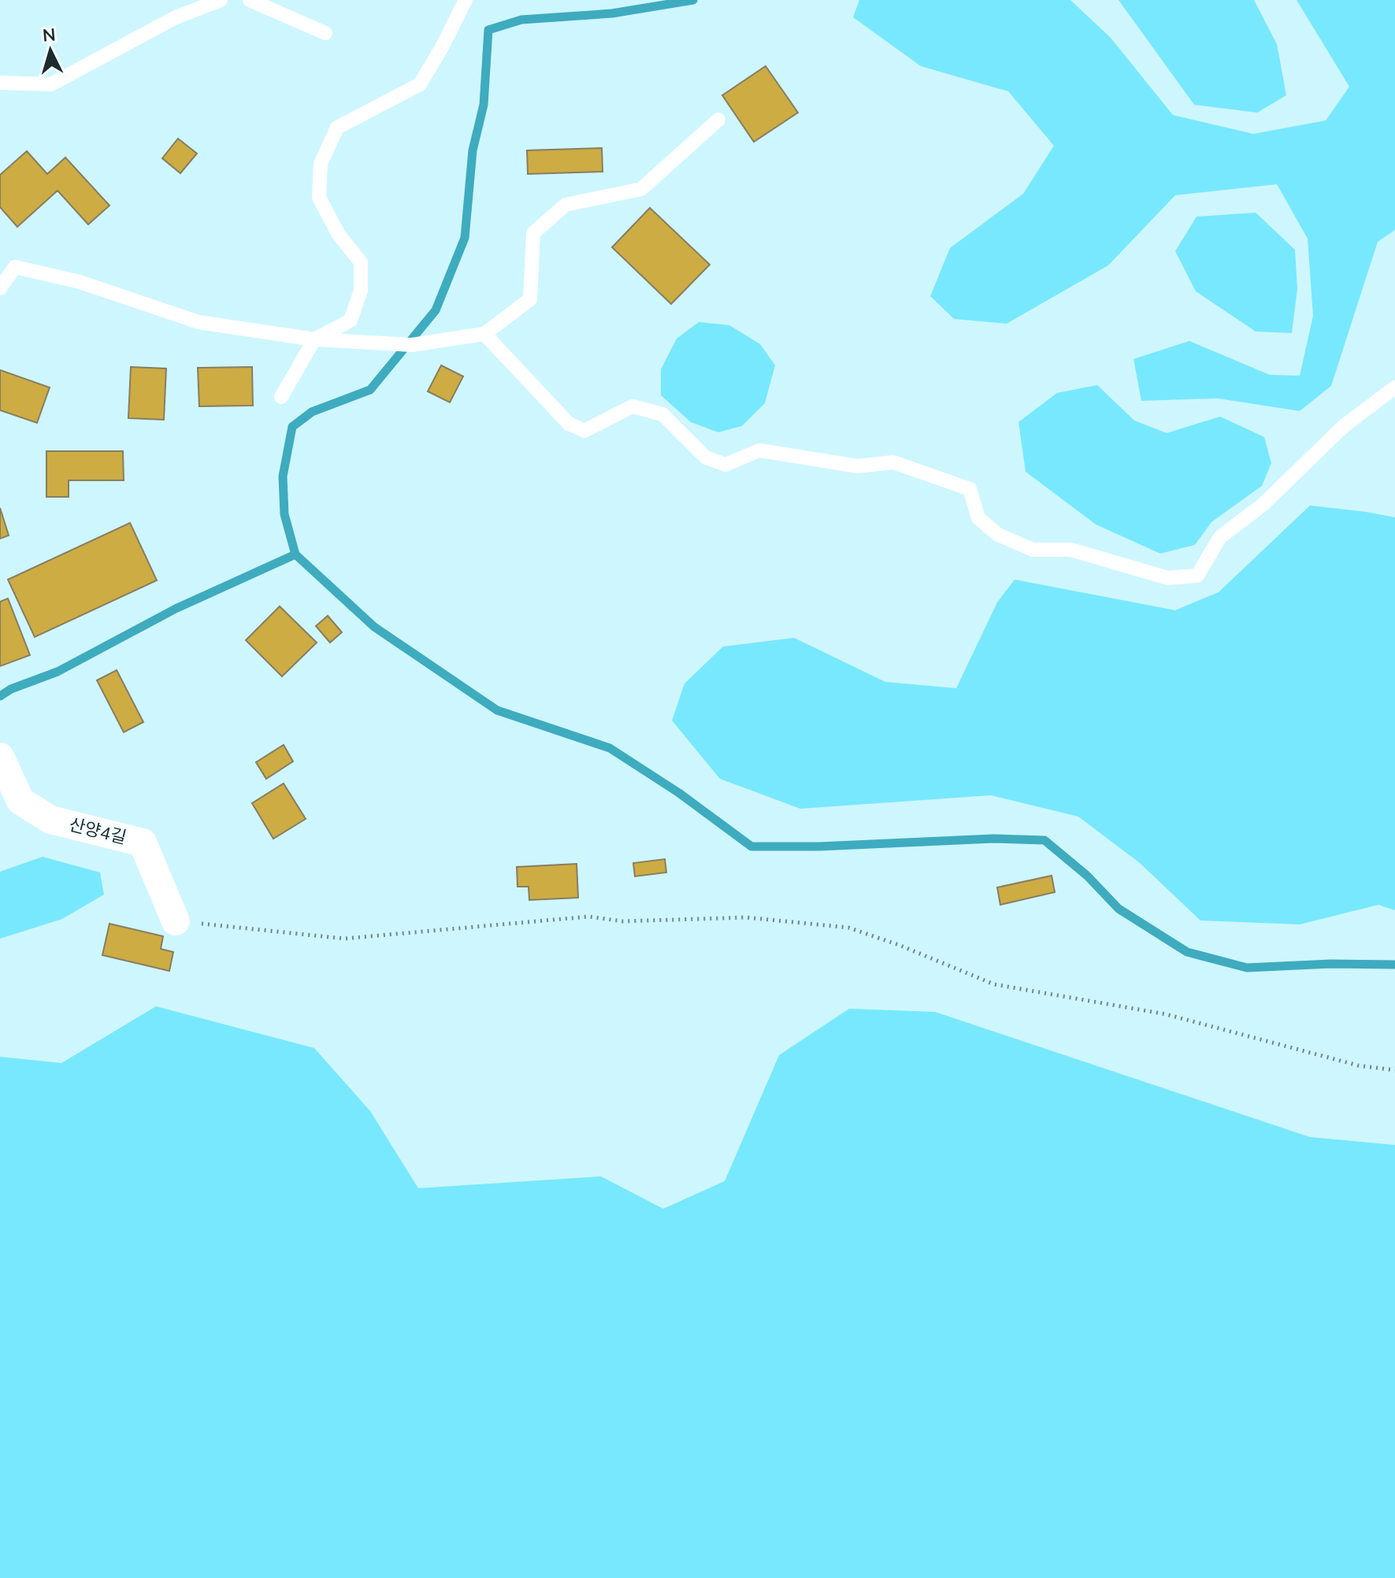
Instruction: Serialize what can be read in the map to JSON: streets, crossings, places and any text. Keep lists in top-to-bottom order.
{
  "streets": {
    "street": ["산양4길"]
  },
  "north": "top"
}
